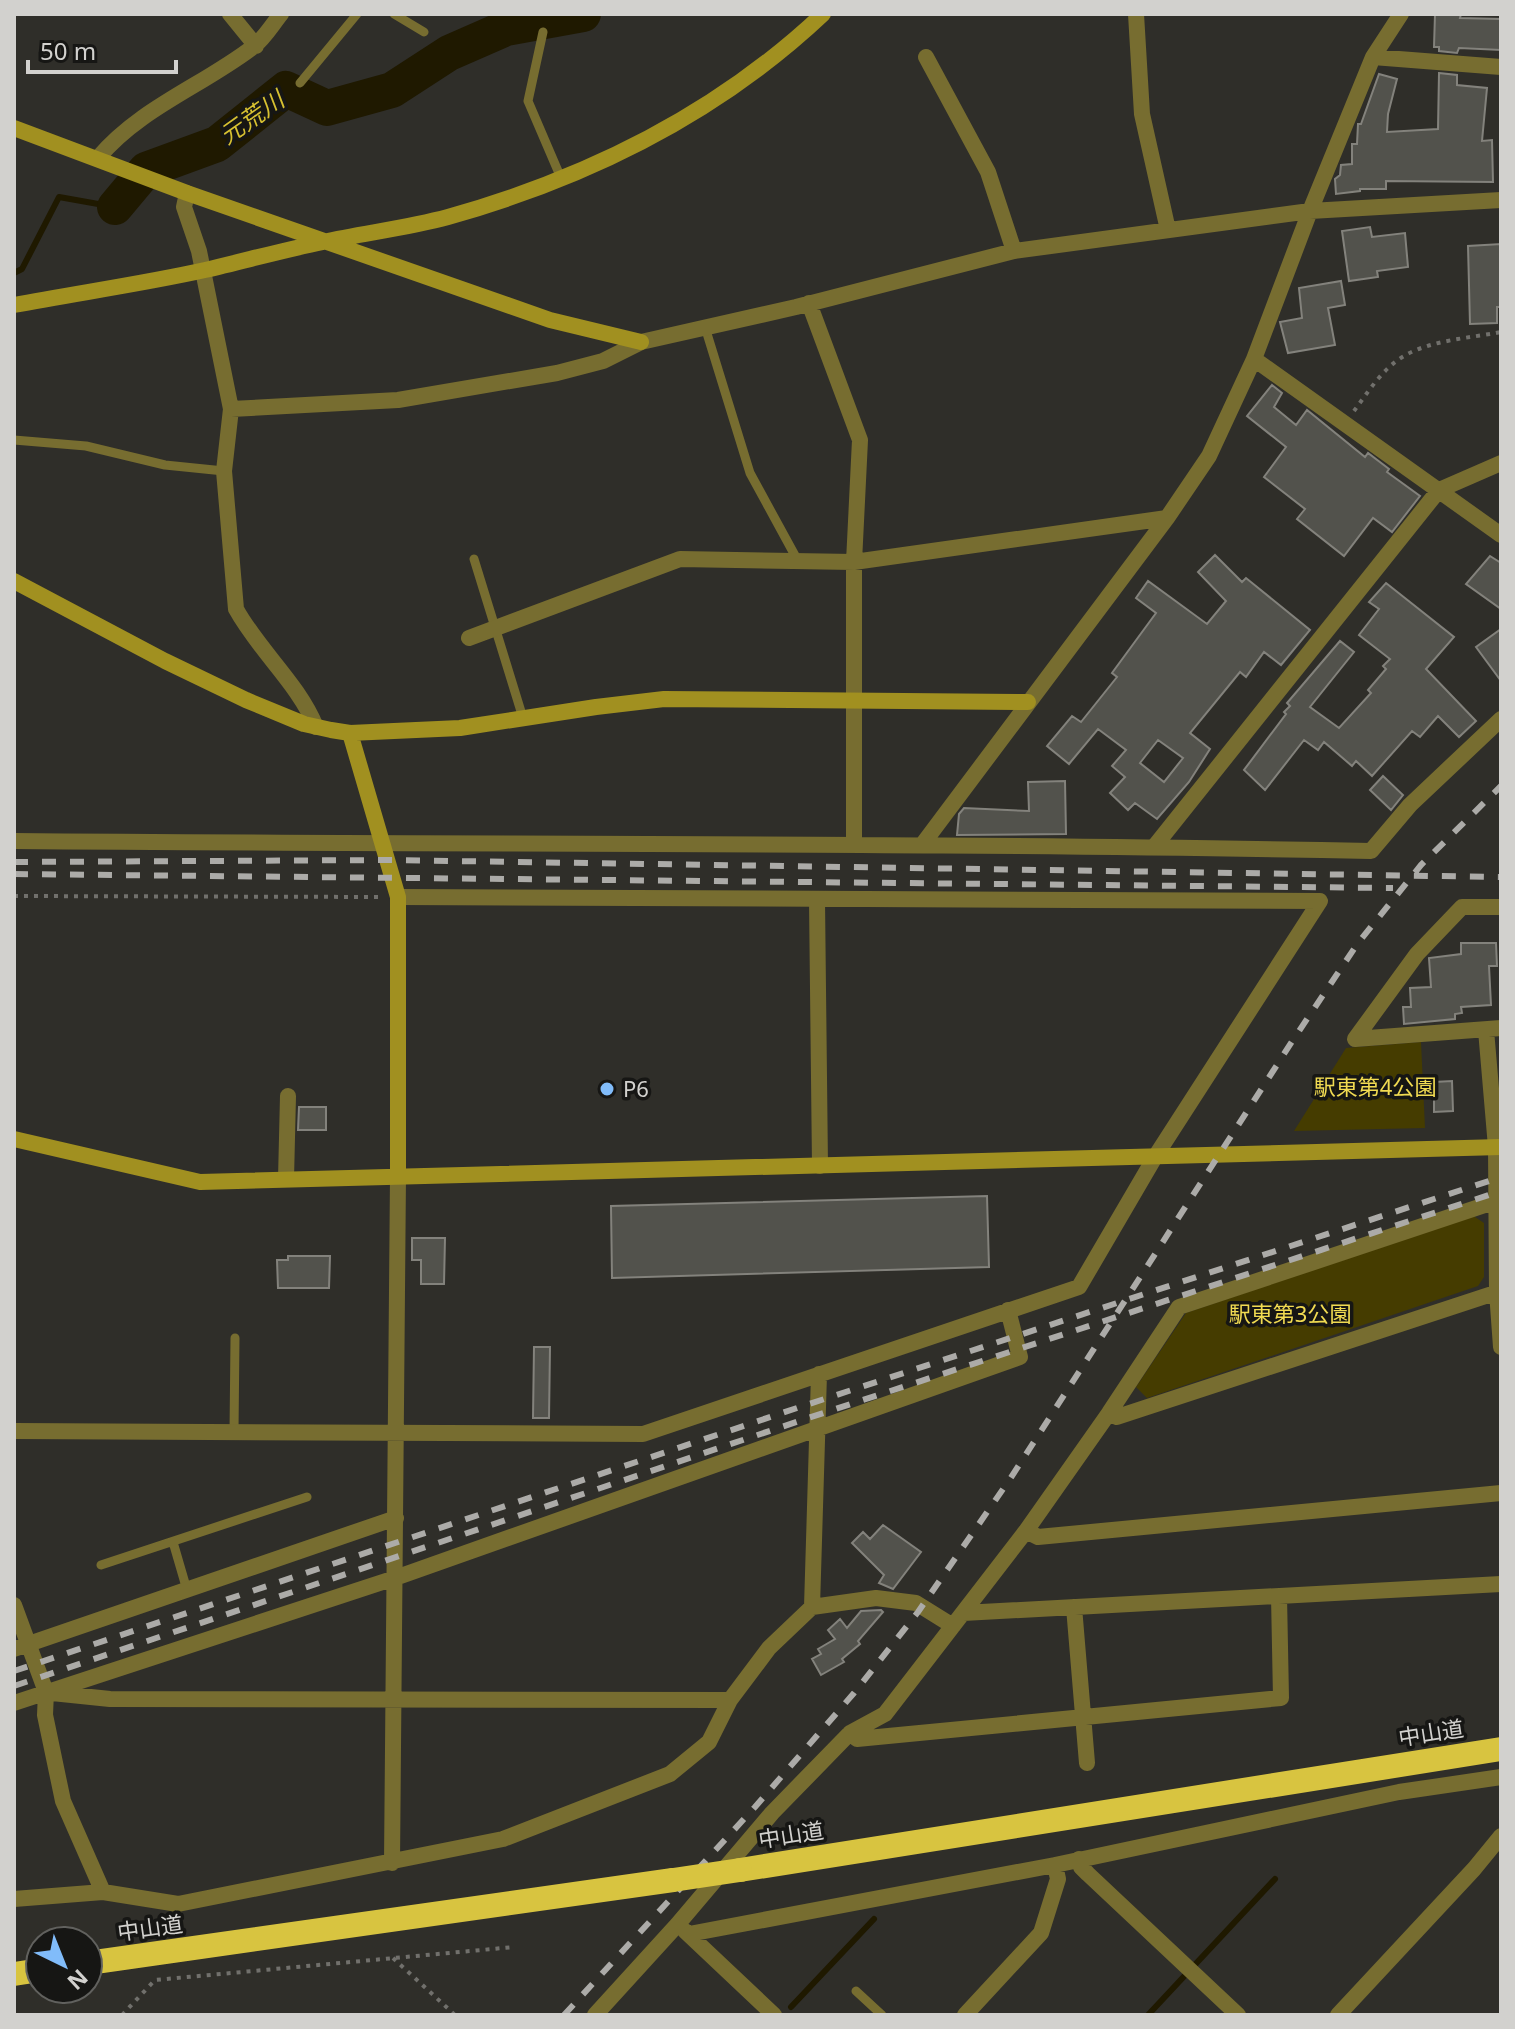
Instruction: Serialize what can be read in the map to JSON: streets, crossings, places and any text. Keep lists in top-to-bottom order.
{
  "streets": {
    "highway": ["中山道"]
  },
  "water": ["元荒川"],
  "parks": ["駅東第4公園", "駅東第3公園"],
  "places": ["P6"],
  "scale_bar": "50 m",
  "north": "bottom right"
}
